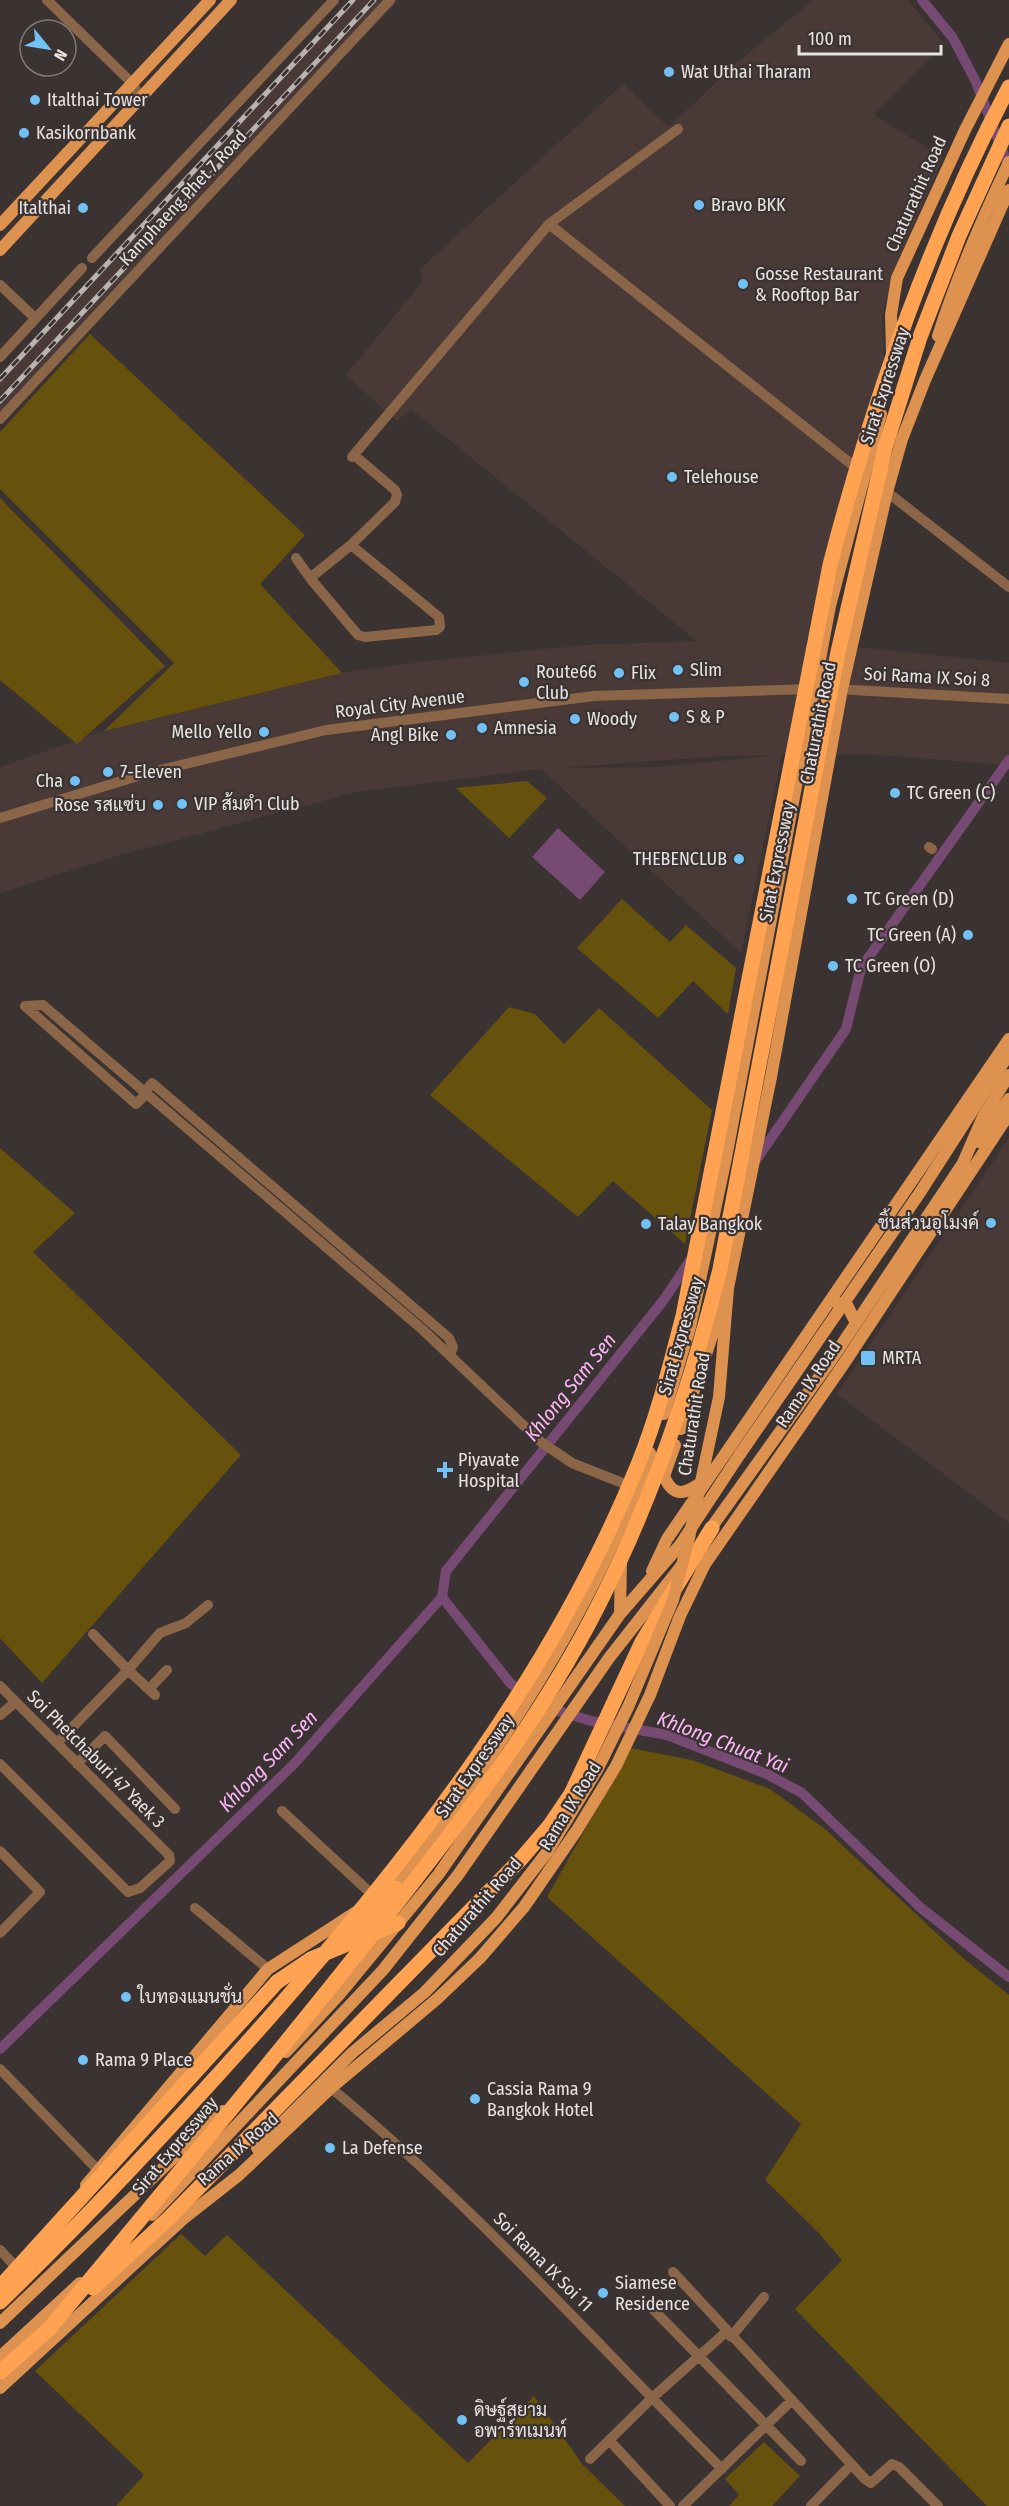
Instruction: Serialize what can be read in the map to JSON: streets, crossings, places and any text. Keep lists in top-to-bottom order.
{
  "streets": {
    "highway": ["Sirat Expressway"],
    "main road": ["Chaturathit Road", "Rama IX Road"],
    "street": [
      "Kamphaeng Phet 7 Road",
      "Soi Rama IX Soi 8",
      "Royal City Avenue",
      "Soi Phetchaburi 47 Yaek 3",
      "Soi Rama IX Soi 11"
    ]
  },
  "crossings": [
    ["Chaturathit Road", "Soi Rama IX Soi 8"],
    ["Chaturathit Road", "Royal City Avenue"],
    ["Chaturathit Road", "Rama IX Road"],
    ["Soi Rama IX Soi 8", "Royal City Avenue"],
    ["Rama IX Road", "Soi Rama IX Soi 11"]
  ],
  "water": ["Khlong Sam Sen", "Khlong Chuat Yai"],
  "places": {
    "other": [
      "Wat Uthai Tharam",
      "Italthai Tower",
      "Kasikornbank",
      "Bravo BKK",
      "Italthai",
      "Gosse Restaurant & Rooftop Bar",
      "Telehouse",
      "Slim",
      "Flix",
      "Route66 Club",
      "S & P",
      "Woody",
      "Amnesia",
      "Mello Yello",
      "Angl Bike",
      "7-Eleven",
      "Cha",
      "TC Green (C)",
      "VIP ส้มตำ Club",
      "Rose รสแซ่บ",
      "THEBENCLUB",
      "TC Green (D)",
      "TC Green (A)",
      "TC Green (O)",
      "ชิ้นส่วนอุโมงค์",
      "Talay Bangkok",
      "ใบทองแมนชั่น",
      "Rama 9 Place",
      "Cassia Rama 9 Bangkok Hotel",
      "La Defense",
      "Siamese Residence",
      "ดิษฐ์สยาม อพาร์ทเมนท์"
    ],
    "transit": ["MRTA"],
    "health": ["Piyavate Hospital"]
  },
  "scale_bar": "100 m",
  "north": "bottom right"
}
